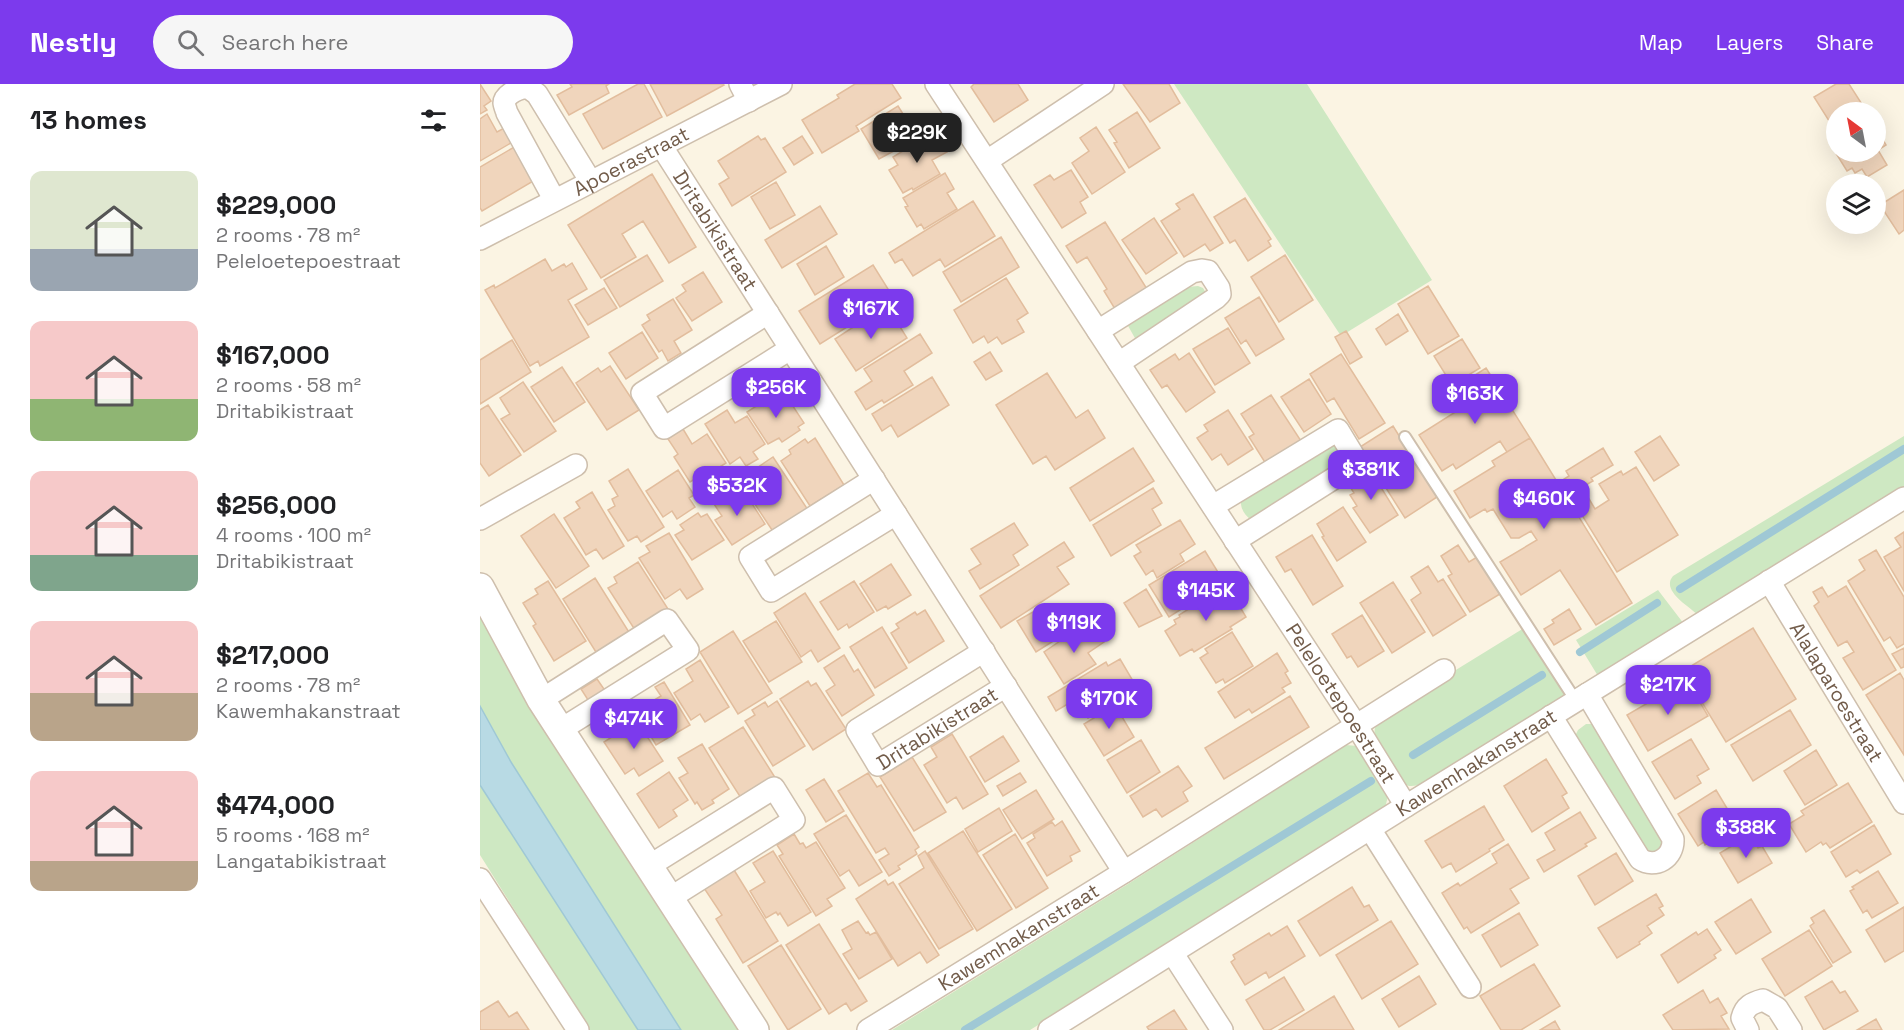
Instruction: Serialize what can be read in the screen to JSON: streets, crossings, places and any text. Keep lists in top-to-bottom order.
{
  "streets": {
    "street": [
      "Apoerastraat",
      "Dritabikistraat",
      "Alalaparoestraat",
      "Peleloetepoestraat",
      "Kawemhakanstraat"
    ]
  },
  "crossings": [
    ["Apoerastraat", "Dritabikistraat"],
    ["Dritabikistraat", "Kawemhakanstraat"],
    ["Alalaparoestraat", "Kawemhakanstraat"],
    ["Peleloetepoestraat", "Kawemhakanstraat"]
  ],
  "north": "top left",
  "page": {
    "header": "Nestly",
    "search": "Search here",
    "nav": ["Map", "Layers", "Share"],
    "heading": "13 homes",
    "price": [
      "$229K",
      "$167K",
      "$256K",
      "$163K",
      "$381K",
      "$532K",
      "$460K",
      "$145K",
      "$119K",
      "$217K",
      "$170K",
      "$474K",
      "$388K"
    ],
    "list": [
      {
        "name": "$229,000",
        "note": "2 rooms · 78 m² · Peleloetepoestraat"
      },
      {
        "name": "$167,000",
        "note": "2 rooms · 58 m² · Dritabikistraat"
      },
      {
        "name": "$256,000",
        "note": "4 rooms · 100 m² · Dritabikistraat"
      },
      {
        "name": "$217,000",
        "note": "2 rooms · 78 m² · Kawemhakanstraat"
      },
      {
        "name": "$474,000",
        "note": "5 rooms · 168 m² · Langatabikistraat"
      }
    ]
  }
}
